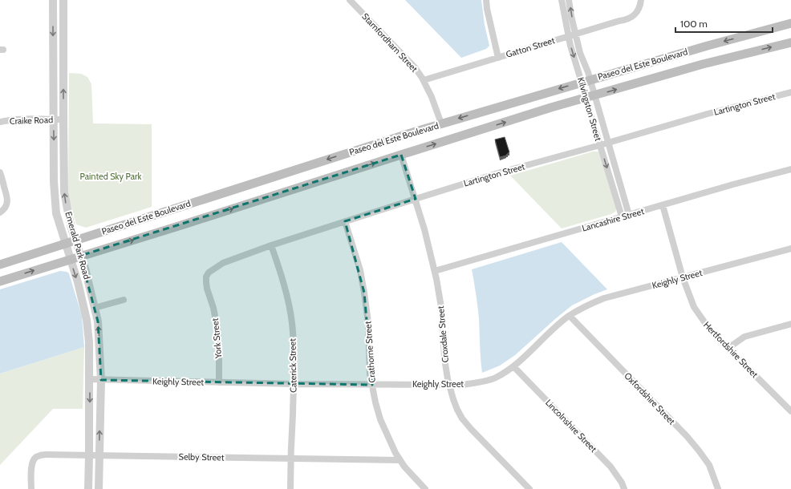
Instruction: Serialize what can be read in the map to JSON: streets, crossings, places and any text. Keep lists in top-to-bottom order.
{
  "streets": {
    "main road": ["Paseo del Este Boulevard"],
    "street": [
      "Stamfordham Street",
      "Gatton Street",
      "Lartington Street",
      "Kilvingston Street",
      "Craike Road",
      "Lancashire Street",
      "Emerald Park Road",
      "Keighly Street",
      "Croxdale Street",
      "York Street",
      "Hertfordshire Street",
      "Crathorne Street",
      "Caterick Street",
      "Oxfordshire Street",
      "Lincolnshire Street",
      "Selby Street"
    ]
  },
  "crossings": [
    ["Stamfordham Street", "Gatton Street"],
    ["Stamfordham Street", "Paseo del Este Boulevard"],
    ["Gatton Street", "Kilvingston Street"],
    ["Paseo del Este Boulevard", "Kilvingston Street"],
    ["Paseo del Este Boulevard", "Emerald Park Road"],
    ["Paseo del Este Boulevard", "Croxdale Street"],
    ["Lartington Street", "Kilvingston Street"],
    ["Lartington Street", "Croxdale Street"],
    ["Lartington Street", "York Street"],
    ["Lartington Street", "Crathorne Street"],
    ["Lartington Street", "Caterick Street"],
    ["Kilvingston Street", "Lancashire Street"],
    ["Craike Road", "Emerald Park Road"],
    ["Lancashire Street", "Croxdale Street"],
    ["Lancashire Street", "Hertfordshire Street"],
    ["Emerald Park Road", "Keighly Street"],
    ["Emerald Park Road", "Selby Street"],
    ["Keighly Street", "Croxdale Street"],
    ["Keighly Street", "York Street"],
    ["Keighly Street", "Hertfordshire Street"],
    ["Keighly Street", "Crathorne Street"],
    ["Keighly Street", "Caterick Street"],
    ["Keighly Street", "Oxfordshire Street"],
    ["Keighly Street", "Lincolnshire Street"],
    ["Crathorne Street", "Selby Street"],
    ["Caterick Street", "Selby Street"]
  ],
  "parks": ["Painted Sky Park"],
  "scale_bar": "100 m"
}
